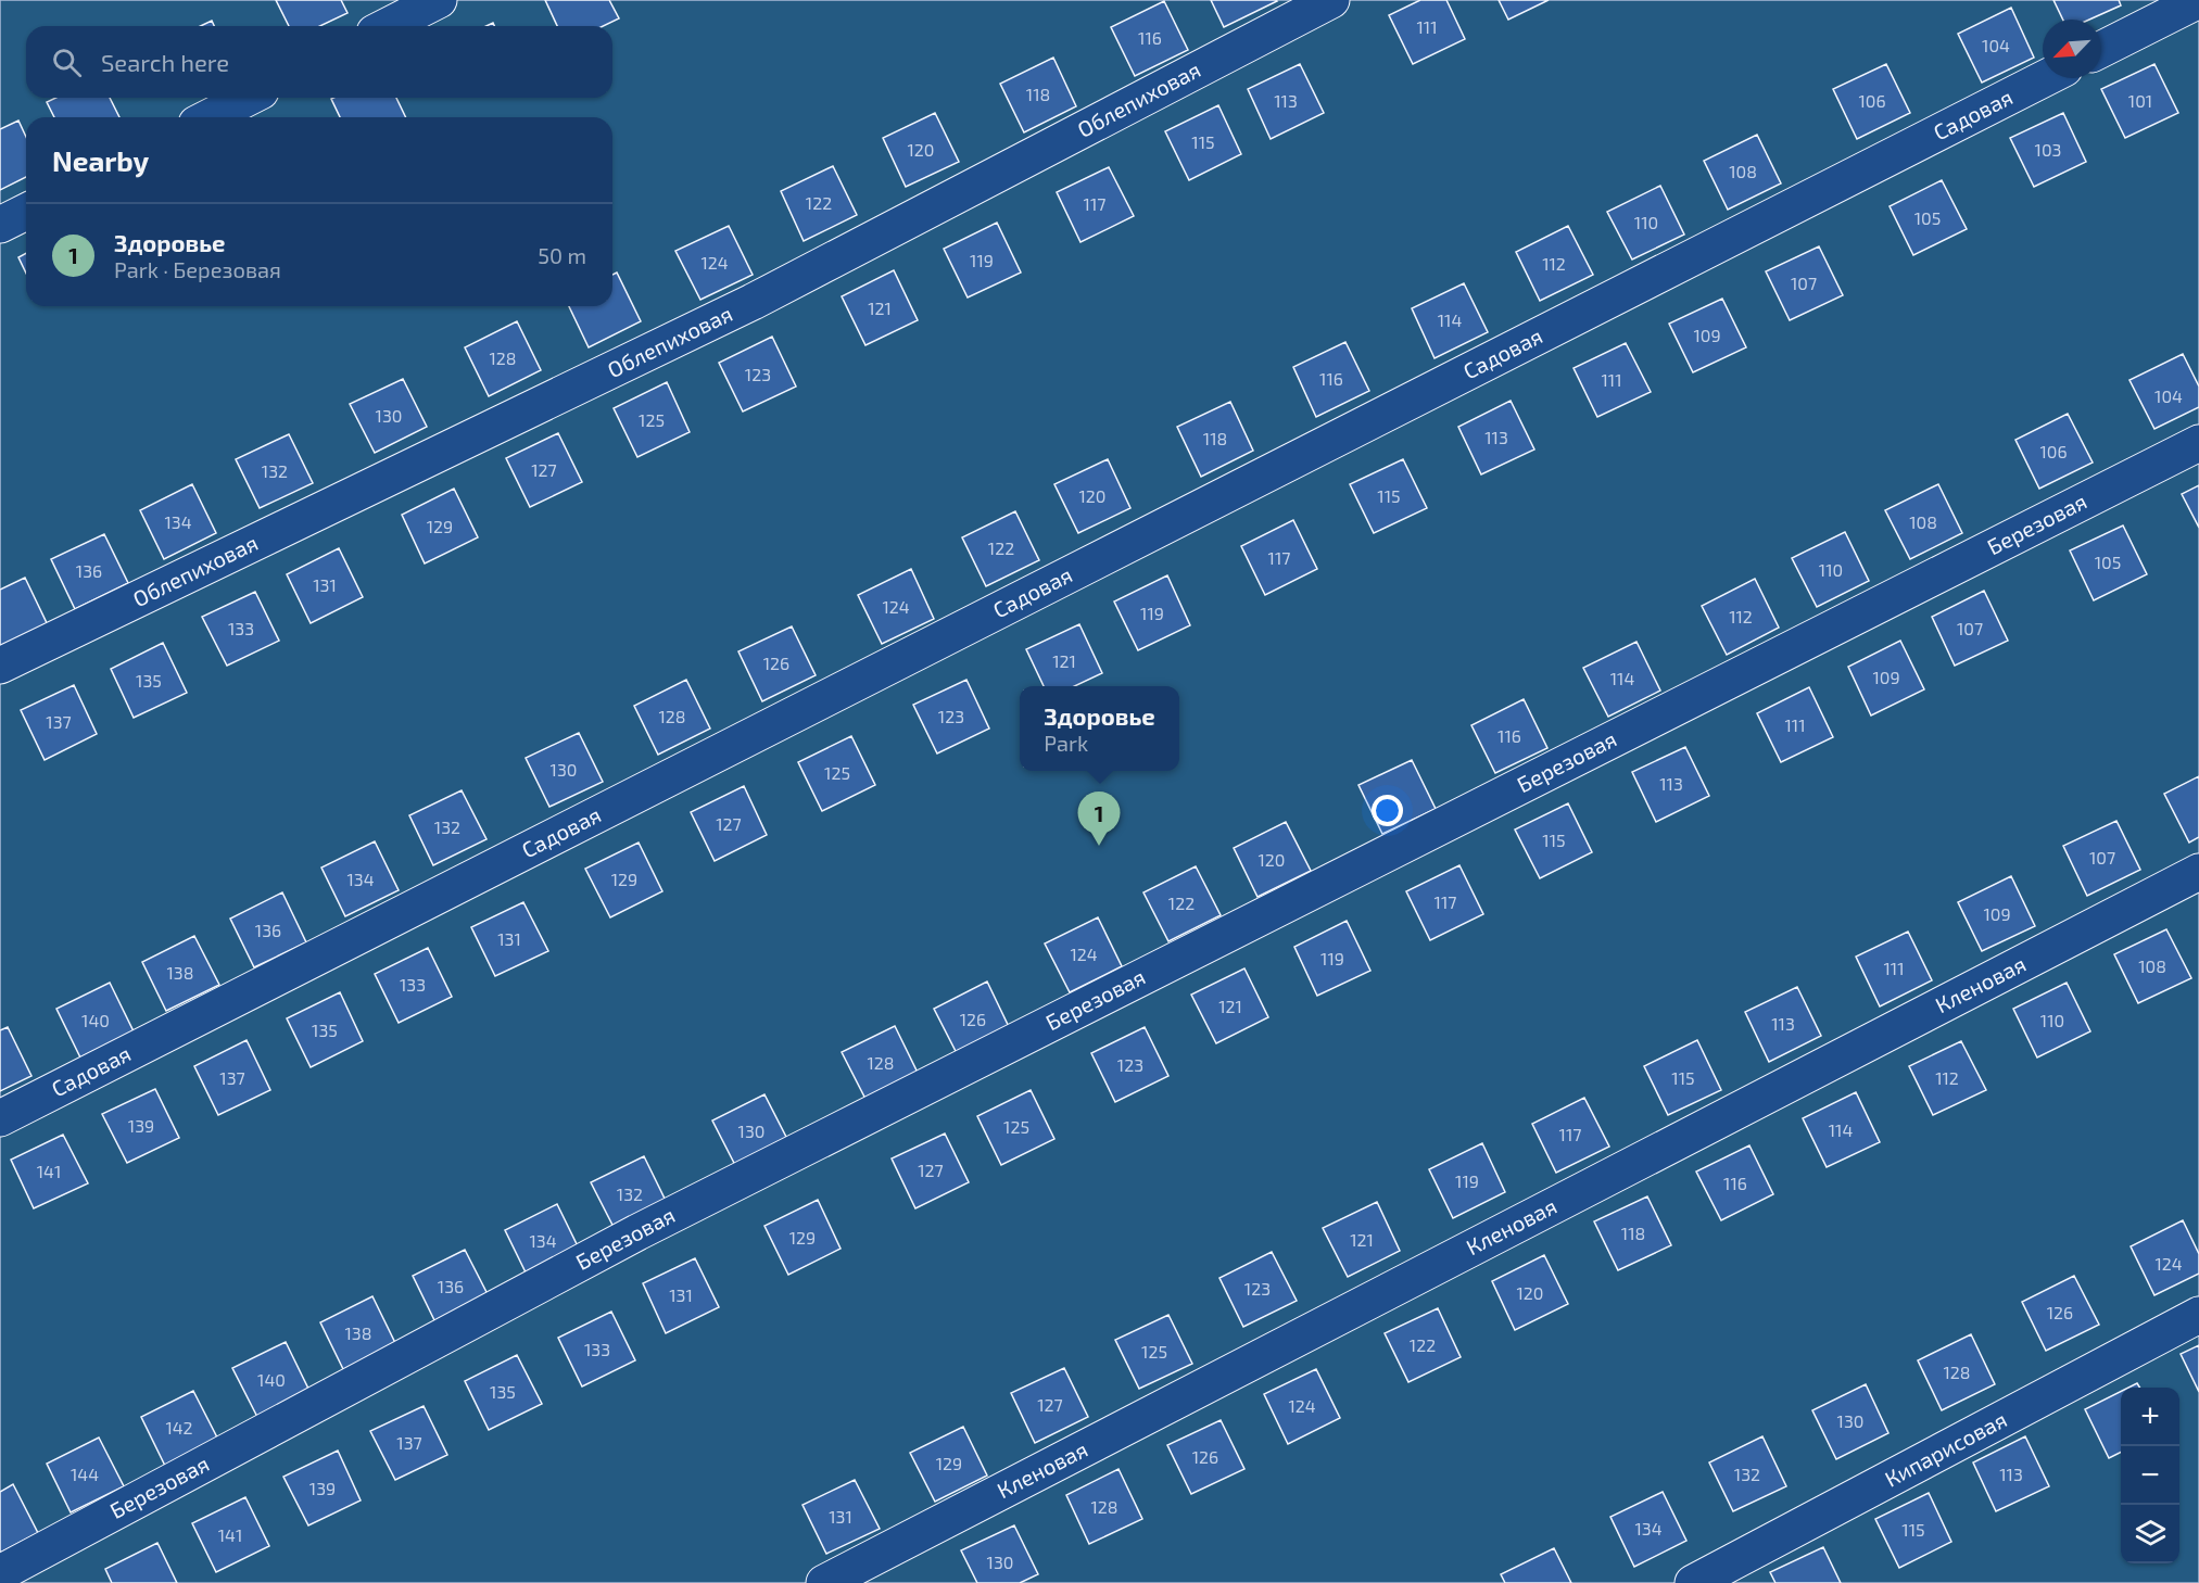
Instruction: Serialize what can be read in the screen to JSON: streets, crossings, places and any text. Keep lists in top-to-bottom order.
{
  "streets": {
    "street": [
      "Облепиховая",
      "Садовая",
      "Березовая",
      "Кленовая",
      "Кипарисовая"
    ]
  },
  "house_numbers": [
    "111",
    "116",
    "104",
    "118",
    "113",
    "106",
    "101",
    "115",
    "120",
    "103",
    "108",
    "122",
    "117",
    "105",
    "110",
    "119",
    "124",
    "112",
    "107",
    "121",
    "114",
    "109",
    "128",
    "123",
    "116",
    "111",
    "104",
    "130",
    "125",
    "113",
    "118",
    "106",
    "127",
    "132",
    "120",
    "115",
    "134",
    "108",
    "129",
    "122",
    "117",
    "105",
    "110",
    "136",
    "131",
    "124",
    "119",
    "112",
    "133",
    "107",
    "121",
    "126",
    "109",
    "114",
    "135",
    "128",
    "123",
    "137",
    "111",
    "116",
    "130",
    "125",
    "113",
    "127",
    "132",
    "115",
    "107",
    "120",
    "134",
    "129",
    "117",
    "122",
    "109",
    "136",
    "131",
    "124",
    "119",
    "108",
    "111",
    "138",
    "133",
    "121",
    "126",
    "140",
    "110",
    "113",
    "135",
    "128",
    "123",
    "137",
    "115",
    "112",
    "139",
    "125",
    "114",
    "130",
    "117",
    "127",
    "141",
    "119",
    "116",
    "132",
    "118",
    "129",
    "121",
    "134",
    "124",
    "136",
    "123",
    "120",
    "131",
    "126",
    "138",
    "122",
    "133",
    "125",
    "128",
    "140",
    "135",
    "127",
    "124",
    "130",
    "142",
    "137",
    "126",
    "129",
    "144",
    "132",
    "113",
    "139",
    "128",
    "131",
    "134",
    "115",
    "141",
    "130"
  ],
  "north": "bottom left",
  "page": {
    "search": "Search here",
    "heading": "Nearby",
    "list": [
      {
        "mark": "1",
        "name": "Здоровье",
        "note": "Park · Березовая",
        "value": "50 m"
      }
    ],
    "popup": ["Здоровье", "Park"],
    "pins": "1",
    "map_buttons": ["+", "−"]
  }
}
